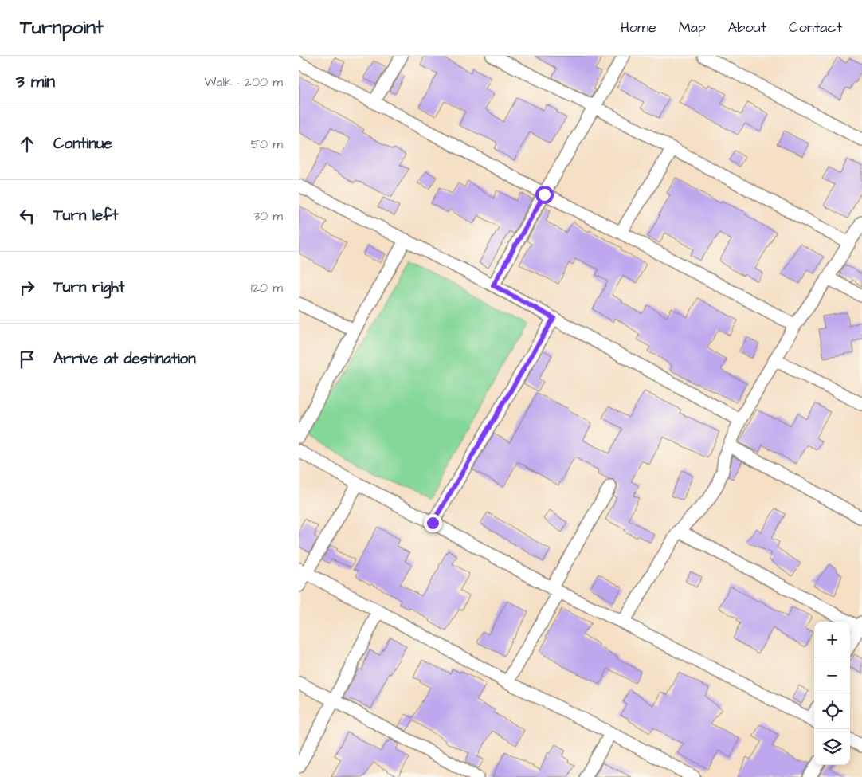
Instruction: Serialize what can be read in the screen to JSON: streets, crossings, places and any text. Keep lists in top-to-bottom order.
{
  "page": {
    "header": "Turnpoint",
    "nav": [
      "Home",
      "Map",
      "About",
      "Contact"
    ],
    "heading": ["3 min", "Walk · 200 m"],
    "list": [
      ["Continue", "50 m"],
      ["Turn left", "30 m"],
      ["Turn right", "120 m"],
      "Arrive at destination"
    ],
    "map_buttons": ["+", "−"]
  }
}
